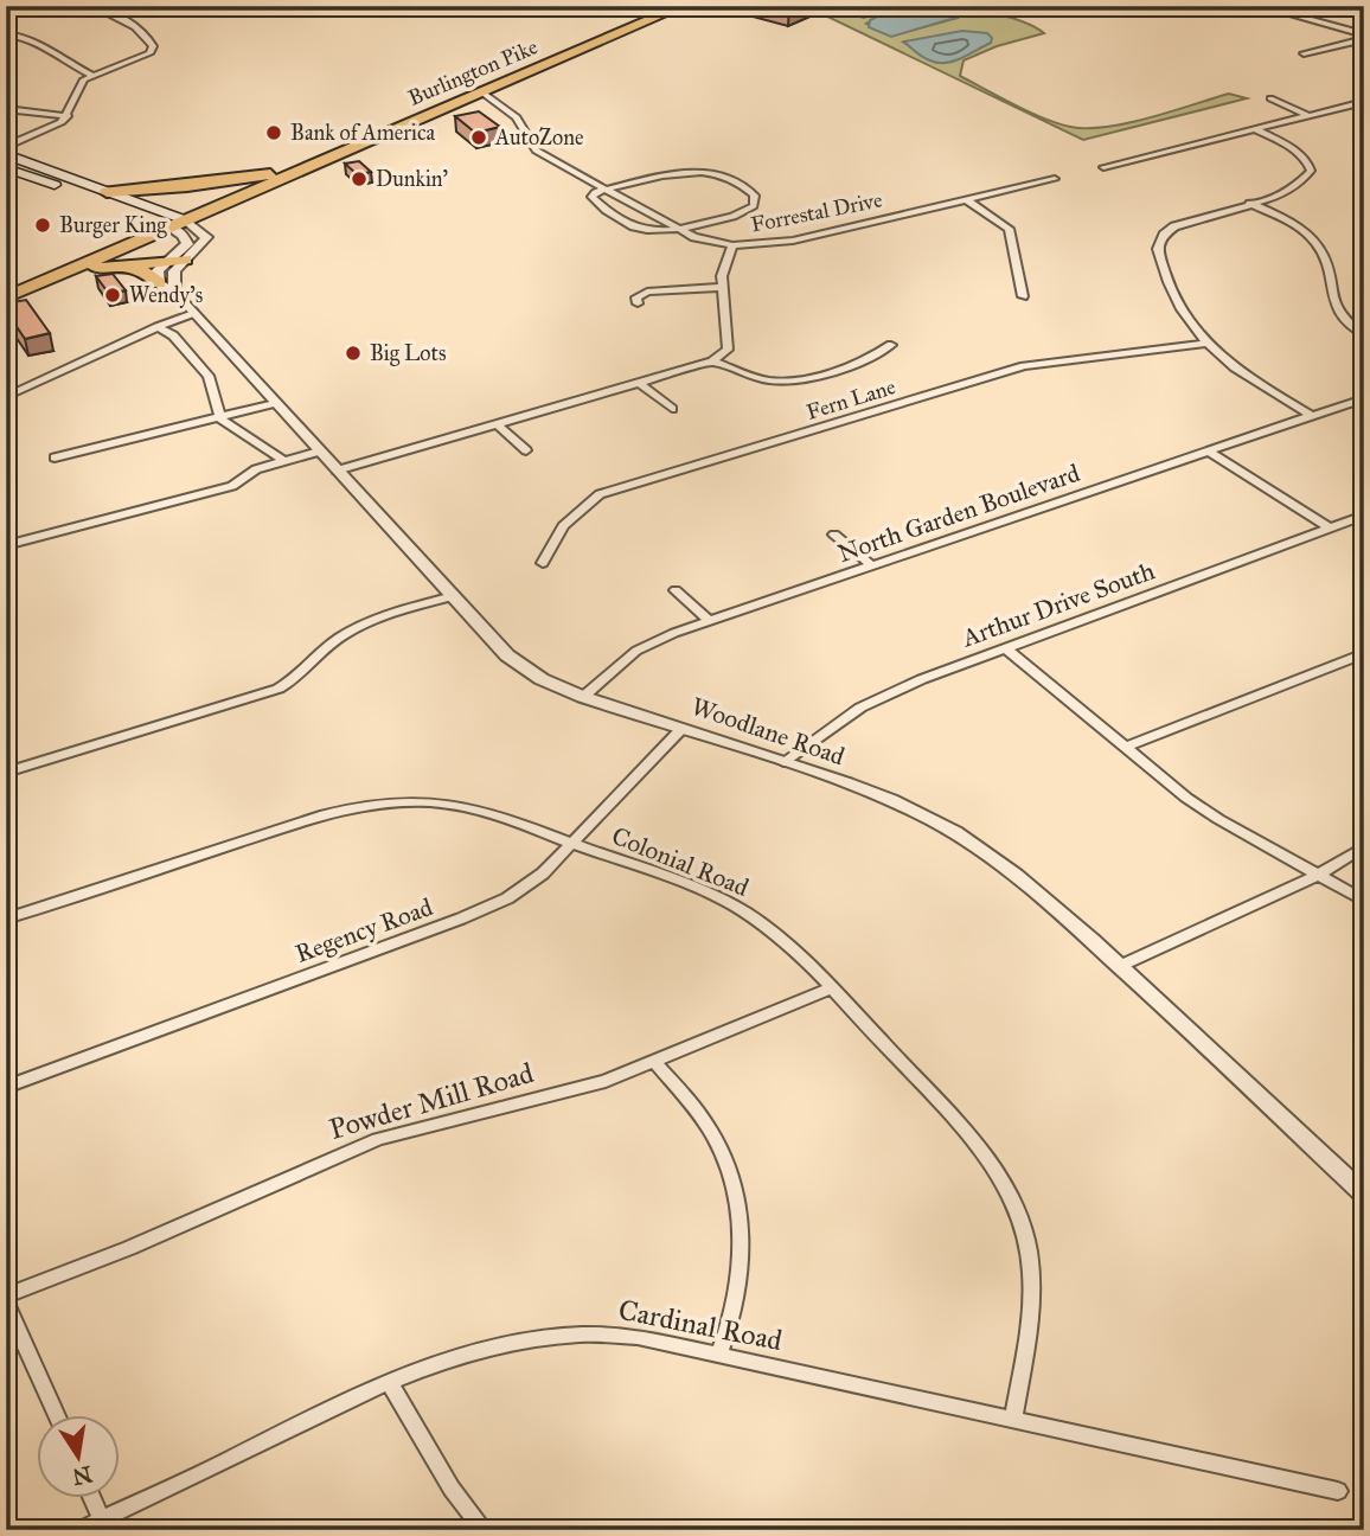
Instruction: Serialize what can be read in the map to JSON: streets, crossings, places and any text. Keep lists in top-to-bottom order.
{
  "streets": {
    "highway": ["Burlington Pike"],
    "street": [
      "Forrestal Drive",
      "Fern Lane",
      "North Garden Boulevard",
      "Arthur Drive South",
      "Woodlane Road",
      "Colonial Road",
      "Regency Road",
      "Powder Mill Road",
      "Cardinal Road"
    ]
  },
  "crossings": [
    ["Burlington Pike", "Forrestal Drive"],
    ["North Garden Boulevard", "Woodlane Road"],
    ["Arthur Drive South", "Woodlane Road"],
    ["Woodlane Road", "Regency Road"],
    ["Colonial Road", "Regency Road"],
    ["Colonial Road", "Powder Mill Road"],
    ["Colonial Road", "Cardinal Road"]
  ],
  "places": [
    "Bank of America",
    "AutoZone",
    "Dunkin'",
    "Burger King",
    "Wendy's",
    "Big Lots"
  ],
  "north": "bottom"
}
